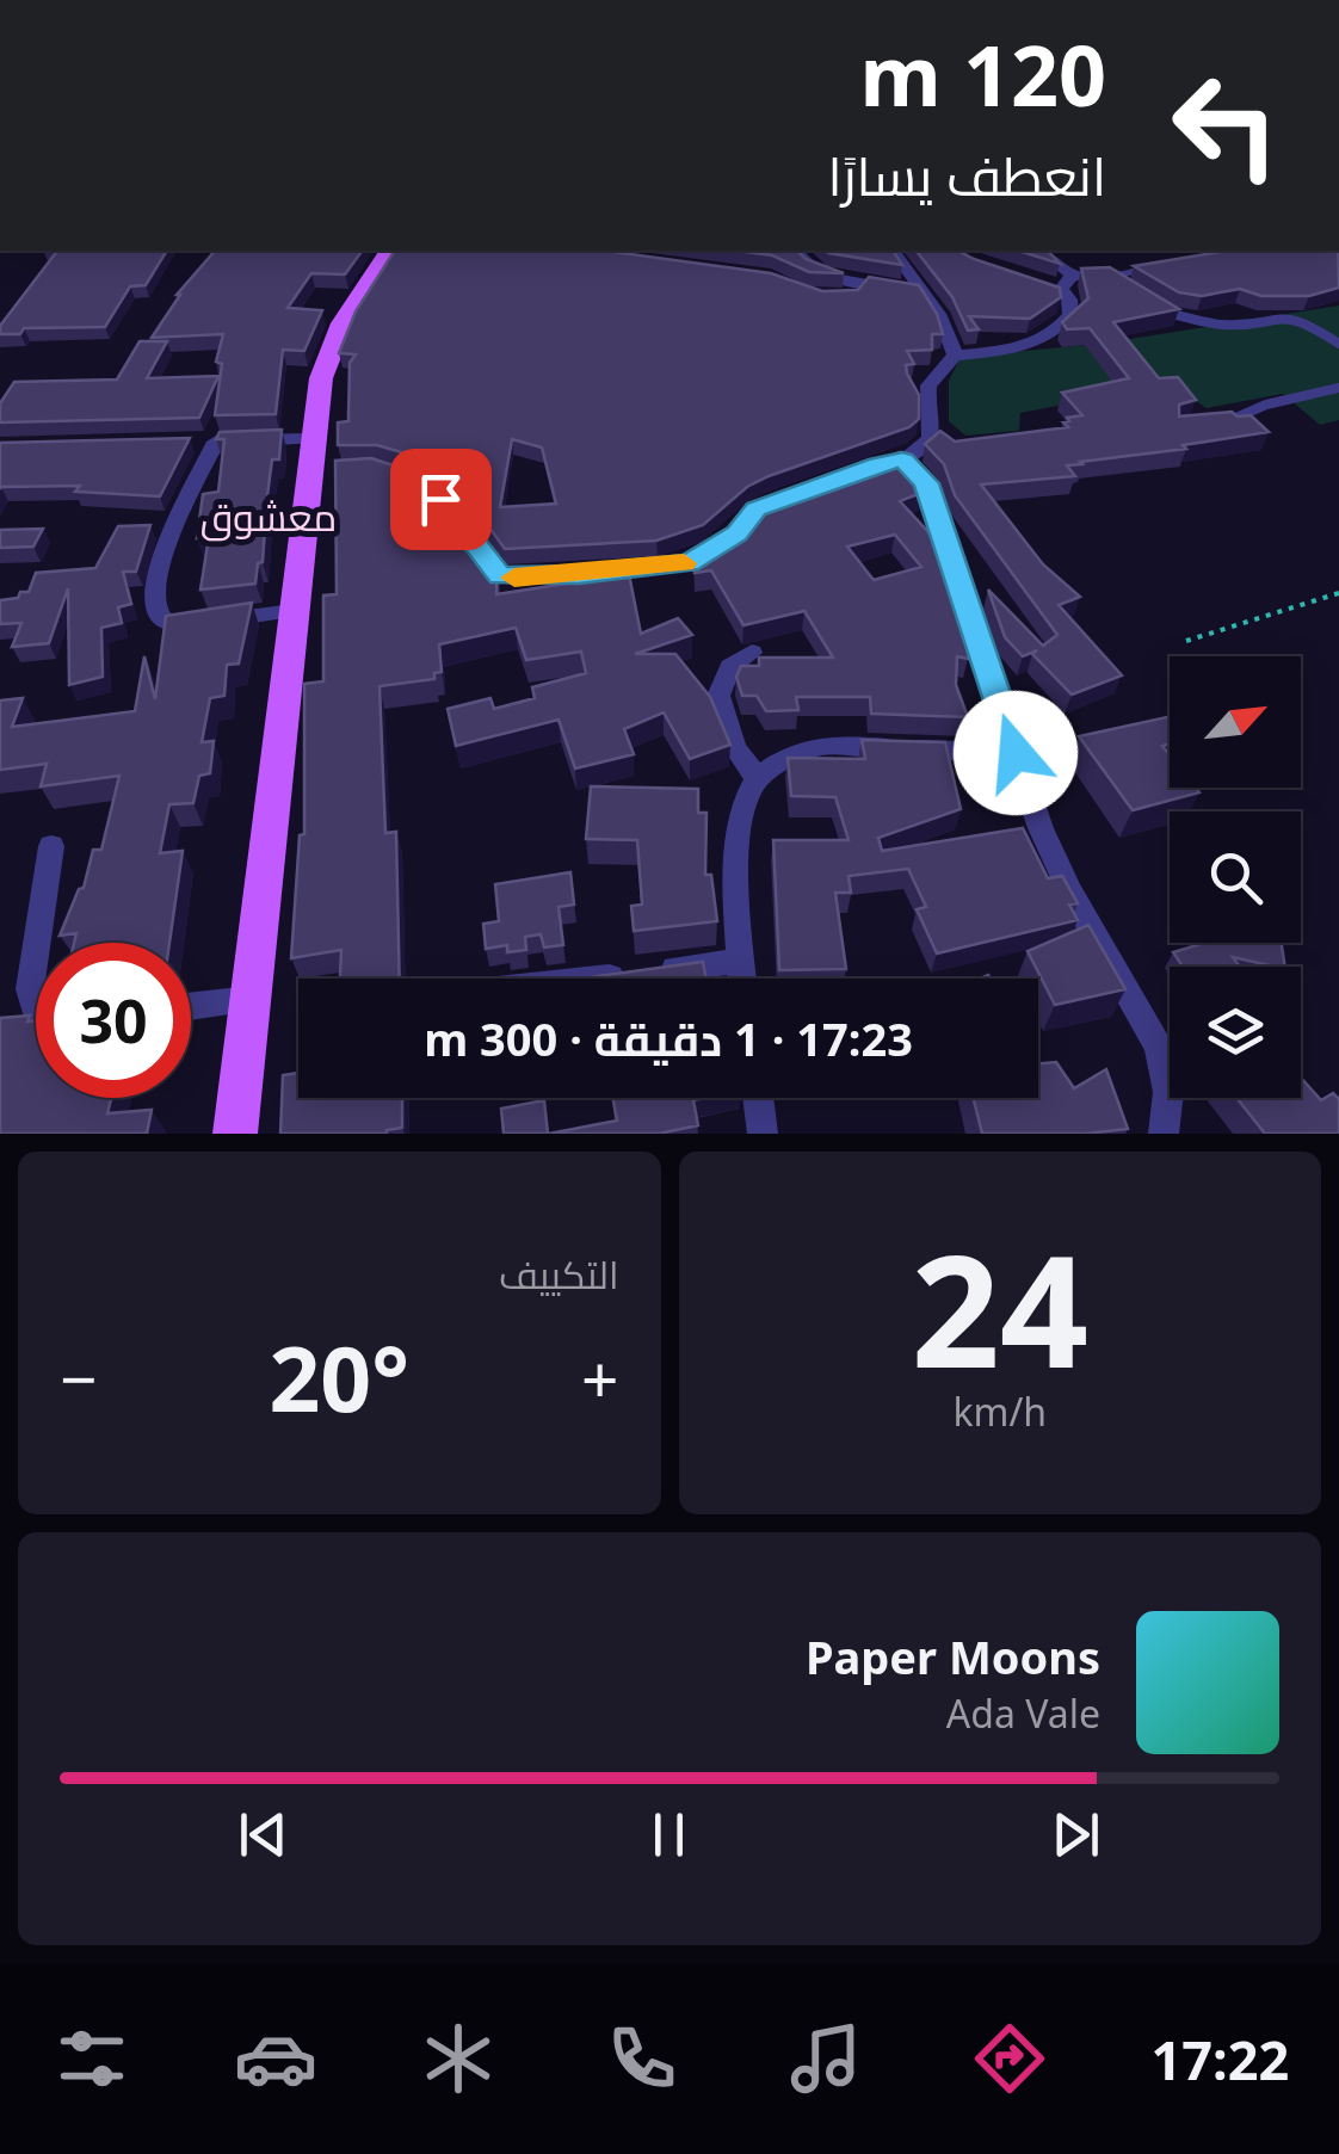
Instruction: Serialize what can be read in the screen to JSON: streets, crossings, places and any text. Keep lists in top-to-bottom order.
{
  "districts": ["معشوق"],
  "north": "top right",
  "page": {
    "turn": ["120 m", "انعطف يسارًا"],
    "limit": "30",
    "trip": "17:23 · 1 دقيقة · 300 m",
    "tile": [
      ["24", "km/h"],
      "التكييف"
    ],
    "heat": ["−", "20°", "+"],
    "song": ["Paper Moons", "Ada Vale"],
    "tabs": "17:22"
  }
}
